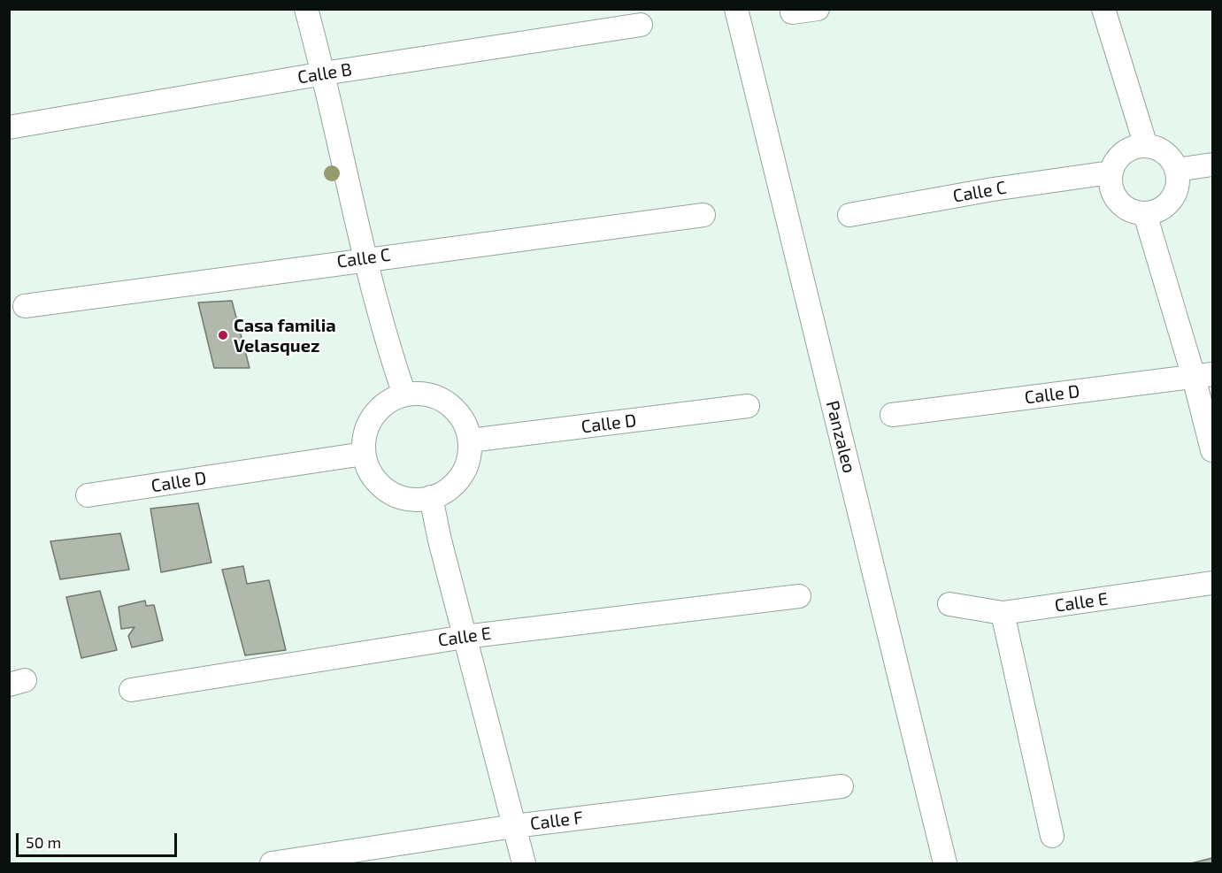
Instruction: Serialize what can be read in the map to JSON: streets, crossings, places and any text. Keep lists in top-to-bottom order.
{
  "streets": {
    "street": [
      "Calle B",
      "Calle C",
      "Calle D",
      "Panzaleo",
      "Calle E",
      "Calle F"
    ]
  },
  "places": ["Casa familia Velasquez"],
  "scale_bar": "50 m"
}
